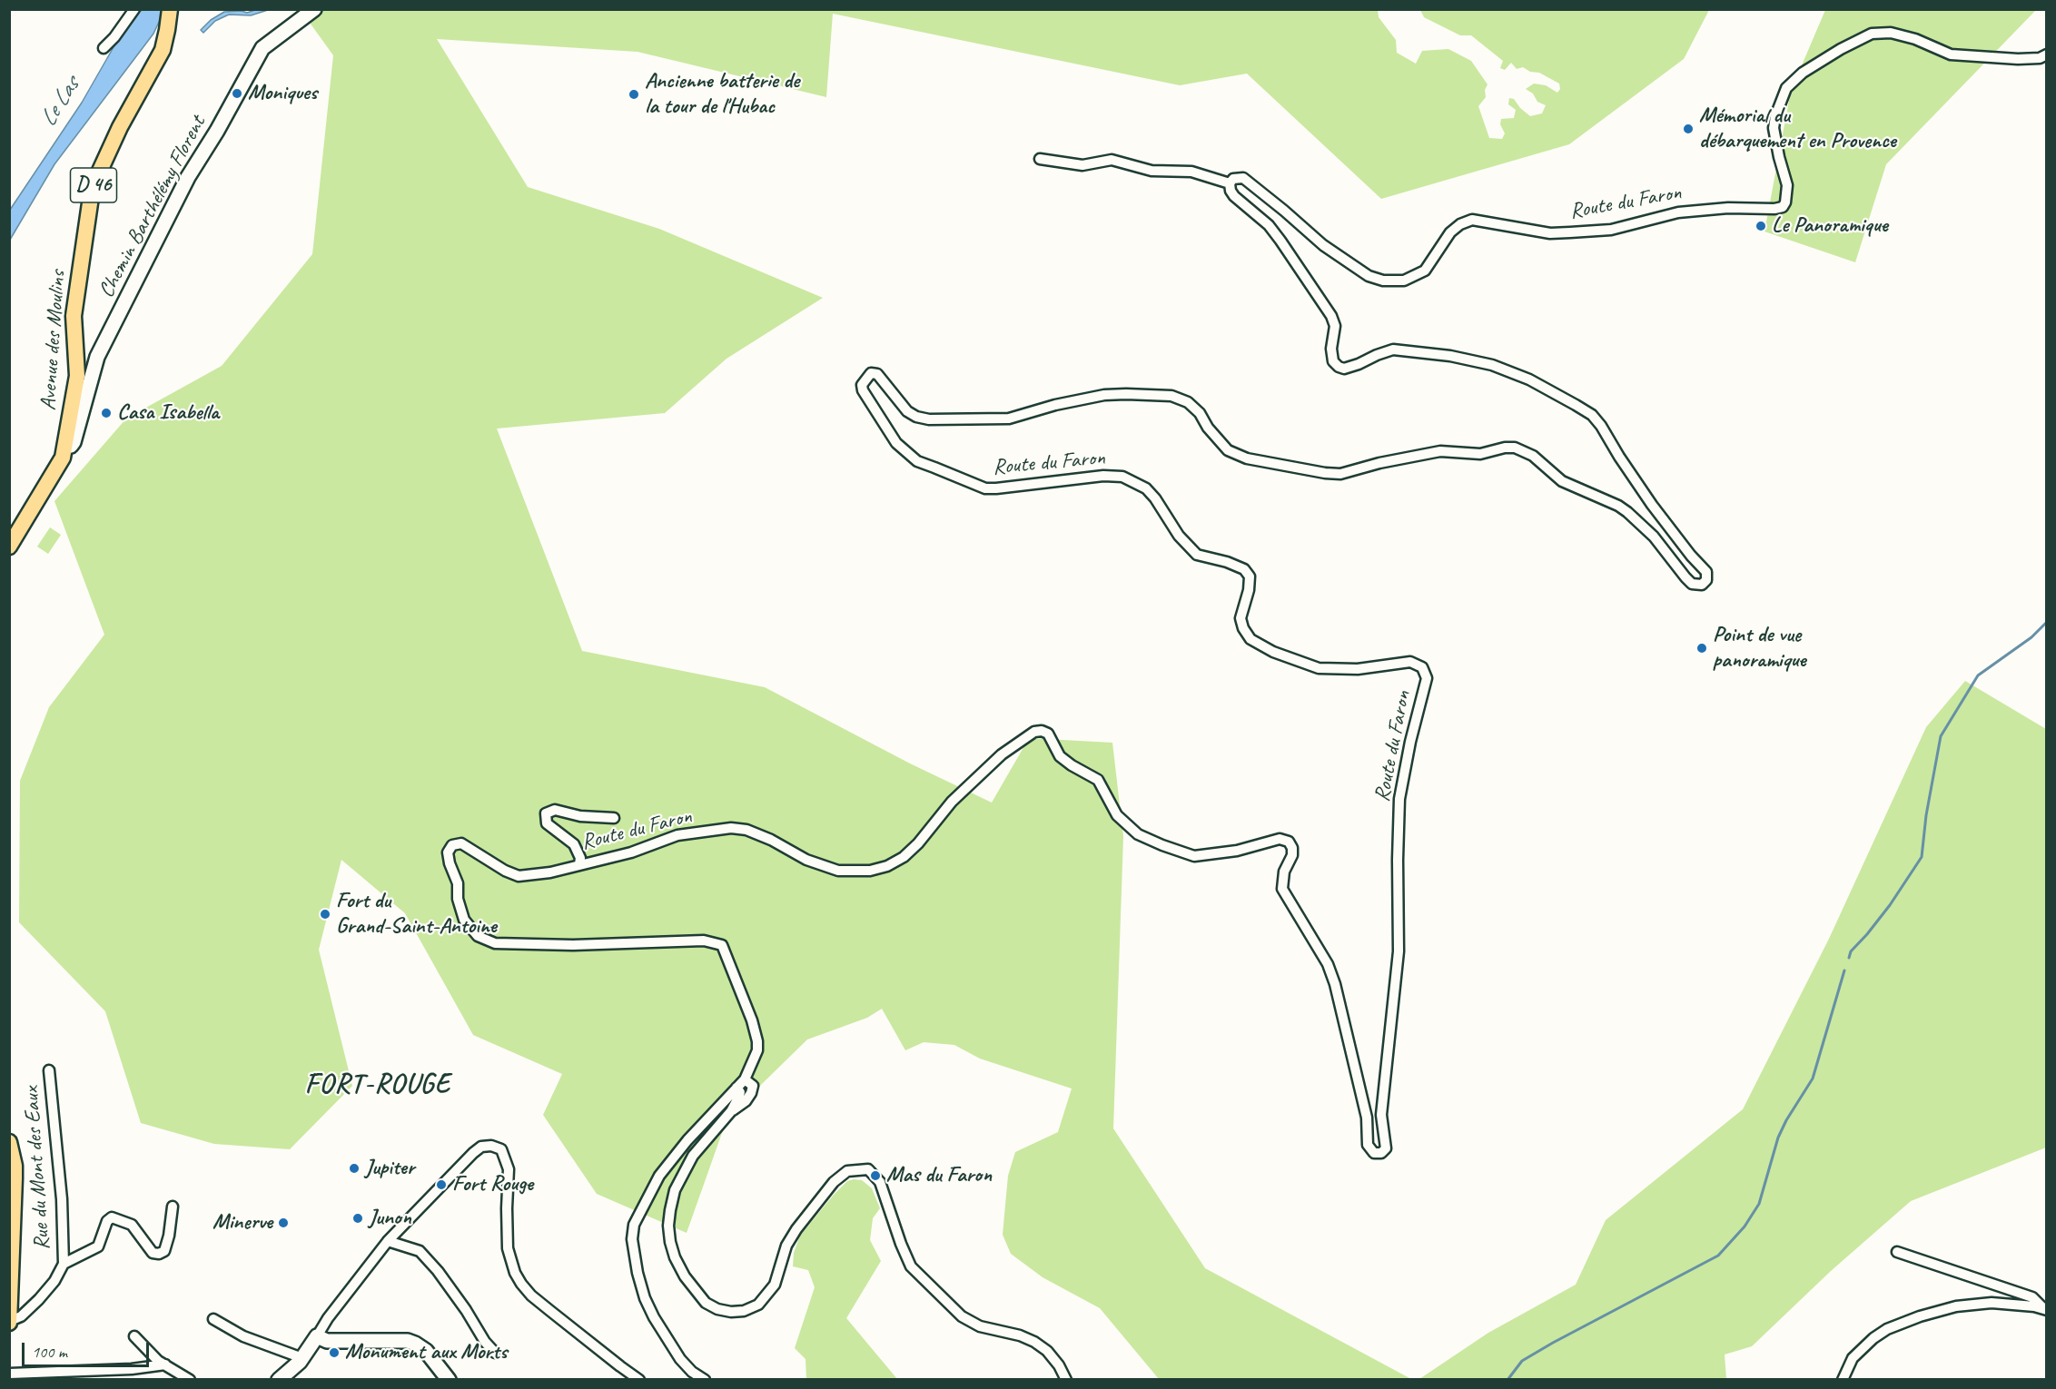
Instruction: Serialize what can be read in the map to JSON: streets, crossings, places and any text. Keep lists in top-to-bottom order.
{
  "streets": {
    "main road": ["D 46", "Avenue des Moulins"],
    "street": ["Route du Faron", "Chemin Barthélémy Florent", "Rue du Mont des Eaux"]
  },
  "crossings": [
    ["Chemin Barthélémy Florent", "Avenue des Moulins"]
  ],
  "districts": ["FORT-ROUGE"],
  "water": ["Le Las"],
  "places": [
    "Moniques",
    "Ancienne batterie de la tour de l'Hubac",
    "Mémorial du débarquement en Provence",
    "Le Panoramique",
    "Casa Isabella",
    "Point de vue panoramique",
    "Fort du Grand-Saint-Antoine",
    "Jupiter",
    "Mas du Faron",
    "Fort Rouge",
    "Junon",
    "Minerve",
    "Monument aux Morts"
  ],
  "scale_bar": "100 m"
}
